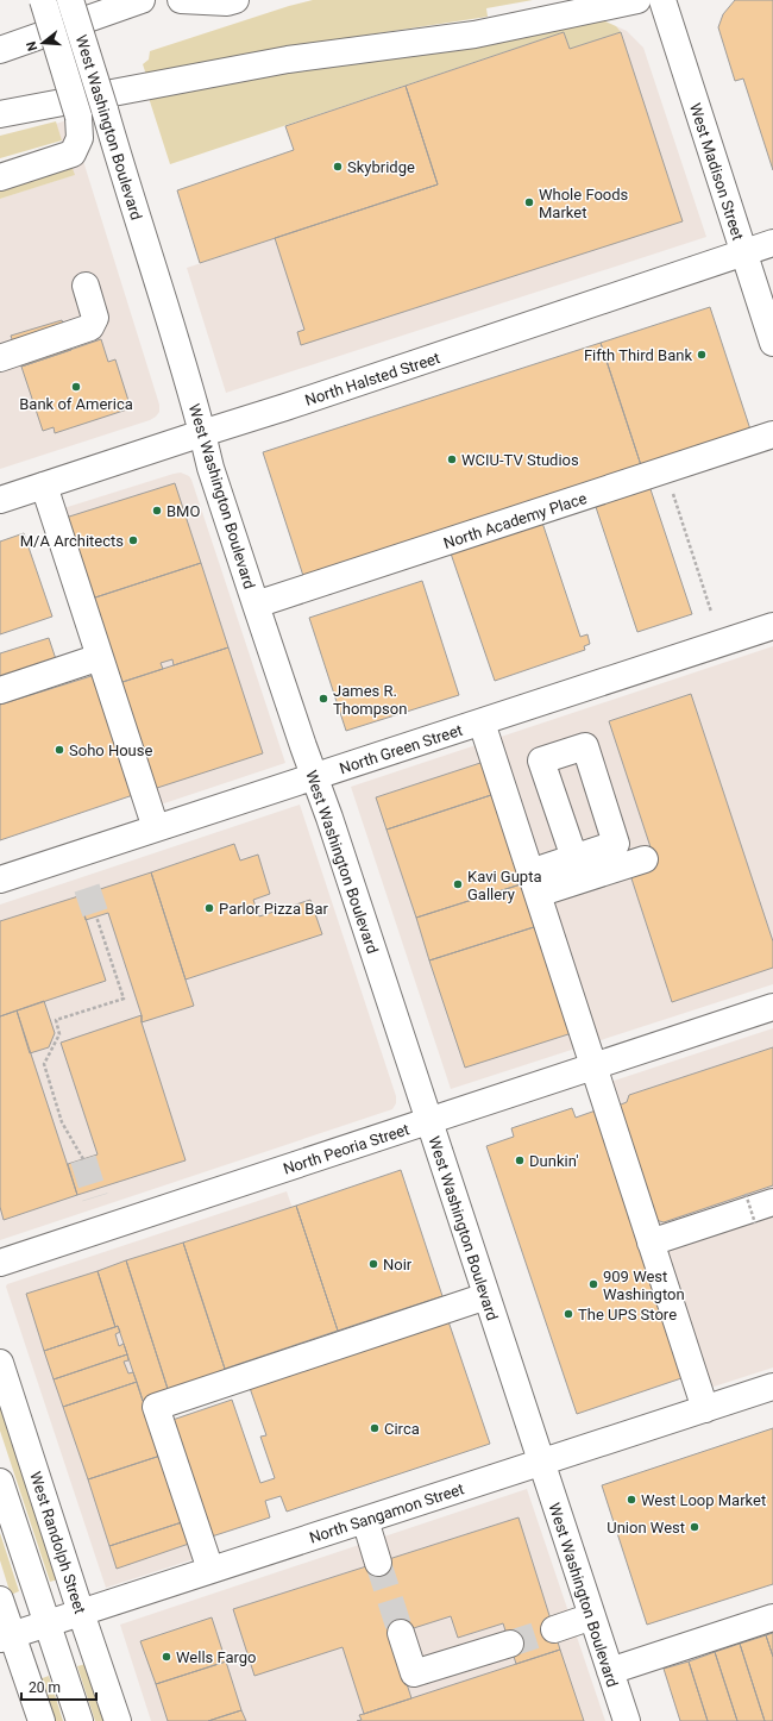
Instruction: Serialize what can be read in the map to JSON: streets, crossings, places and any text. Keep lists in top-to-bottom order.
{
  "streets": {
    "main road": [
      "West Washington Boulevard",
      "West Madison Street",
      "North Halsted Street",
      "North Academy Place",
      "North Green Street",
      "North Peoria Street",
      "North Sangamon Street",
      "West Randolph Street"
    ]
  },
  "crossings": [
    ["West Washington Boulevard", "North Halsted Street"],
    ["West Washington Boulevard", "North Academy Place"],
    ["West Washington Boulevard", "North Green Street"],
    ["West Washington Boulevard", "North Peoria Street"],
    ["West Washington Boulevard", "North Sangamon Street"],
    ["West Madison Street", "North Halsted Street"],
    ["North Sangamon Street", "West Randolph Street"]
  ],
  "places": [
    "Skybridge",
    "Whole Foods Market",
    "Fifth Third Bank",
    "Bank of America",
    "WCIU-TV Studios",
    "BMO",
    "M/A Architects",
    "James R. Thompson",
    "Soho House",
    "Kavi Gupta Gallery",
    "Parlor Pizza Bar",
    "Dunkin'",
    "Noir",
    "909 West Washington",
    "The UPS Store",
    "Circa",
    "West Loop Market",
    "Union West",
    "Wells Fargo"
  ],
  "scale_bar": "20 m",
  "north": "left"
}
